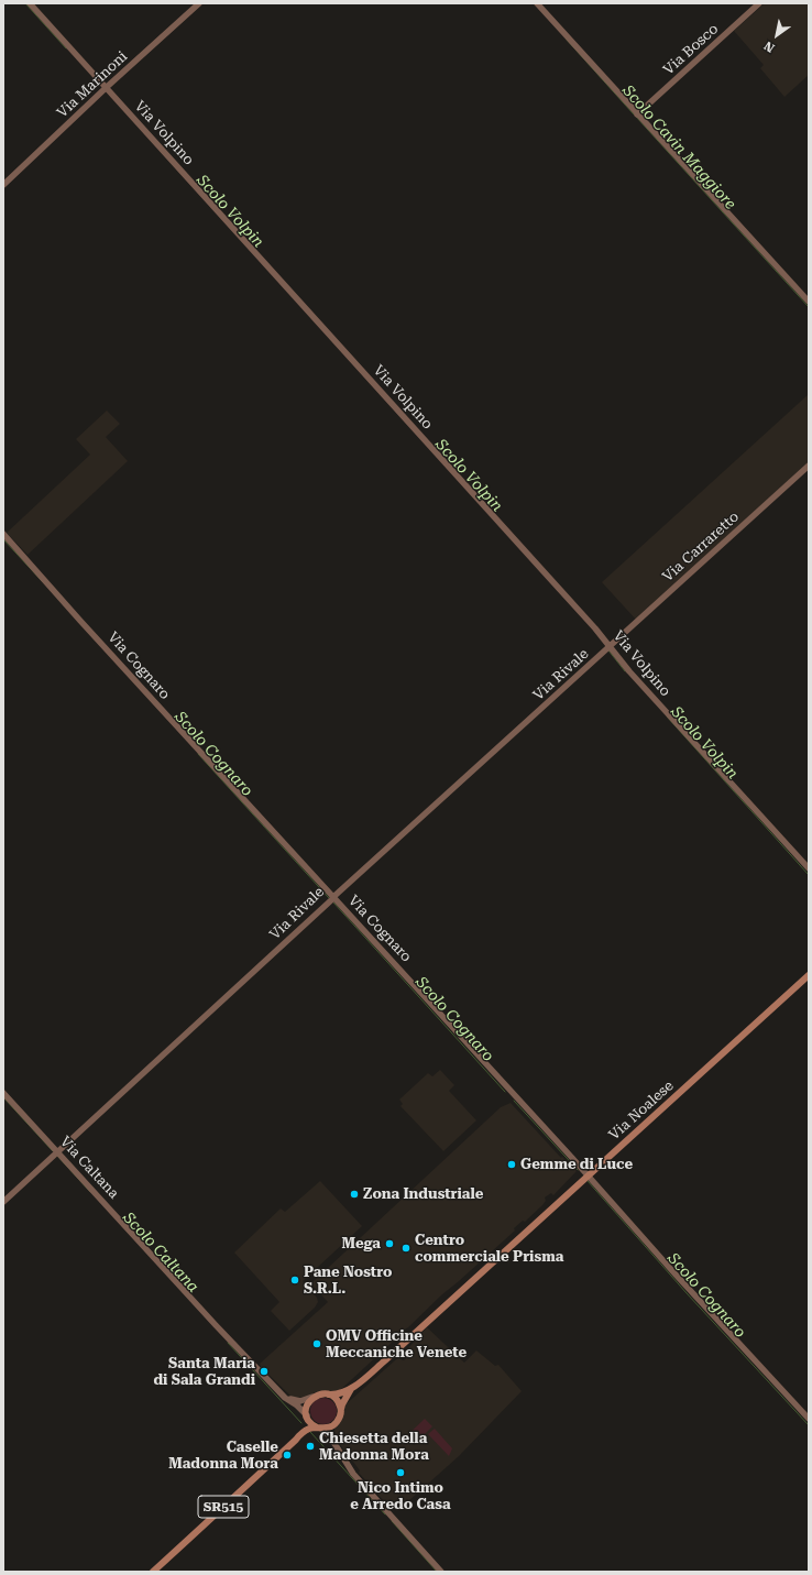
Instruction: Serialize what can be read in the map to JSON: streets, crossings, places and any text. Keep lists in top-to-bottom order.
{
  "streets": {
    "main road": ["Via Noalese", "SR515"],
    "street": [
      "Via Bosco",
      "Via Marinoni",
      "Via Volpino",
      "Via Carraretto",
      "Via Cognaro",
      "Via Rivale",
      "Via Caltana"
    ]
  },
  "crossings": [
    ["Via Marinoni", "Via Volpino"],
    ["Via Volpino", "Via Carraretto"],
    ["Via Volpino", "Via Rivale"],
    ["Via Carraretto", "Via Rivale"],
    ["Via Cognaro", "Via Rivale"],
    ["Via Cognaro", "Via Noalese"],
    ["Via Rivale", "Via Caltana"],
    ["Via Noalese", "Via Caltana"],
    ["Via Noalese", "SR515"],
    ["Via Caltana", "SR515"]
  ],
  "water": [
    "Scolo Cavin Maggiore",
    "Scolo Volpin",
    "Scolo Cognaro",
    "Scolo Caltana"
  ],
  "places": [
    "Gemme di Luce",
    "Zona Industriale",
    "Mega",
    "Centro commerciale Prisma",
    "Pane Nostro S.R.L.",
    "OMV Officine Meccaniche Venete",
    "Santa Maria di Sala Grandi",
    "Chiesetta della Madonna Mora",
    "Caselle Madonna Mora",
    "Nico Intimo e Arredo Casa"
  ],
  "north": "bottom left"
}
